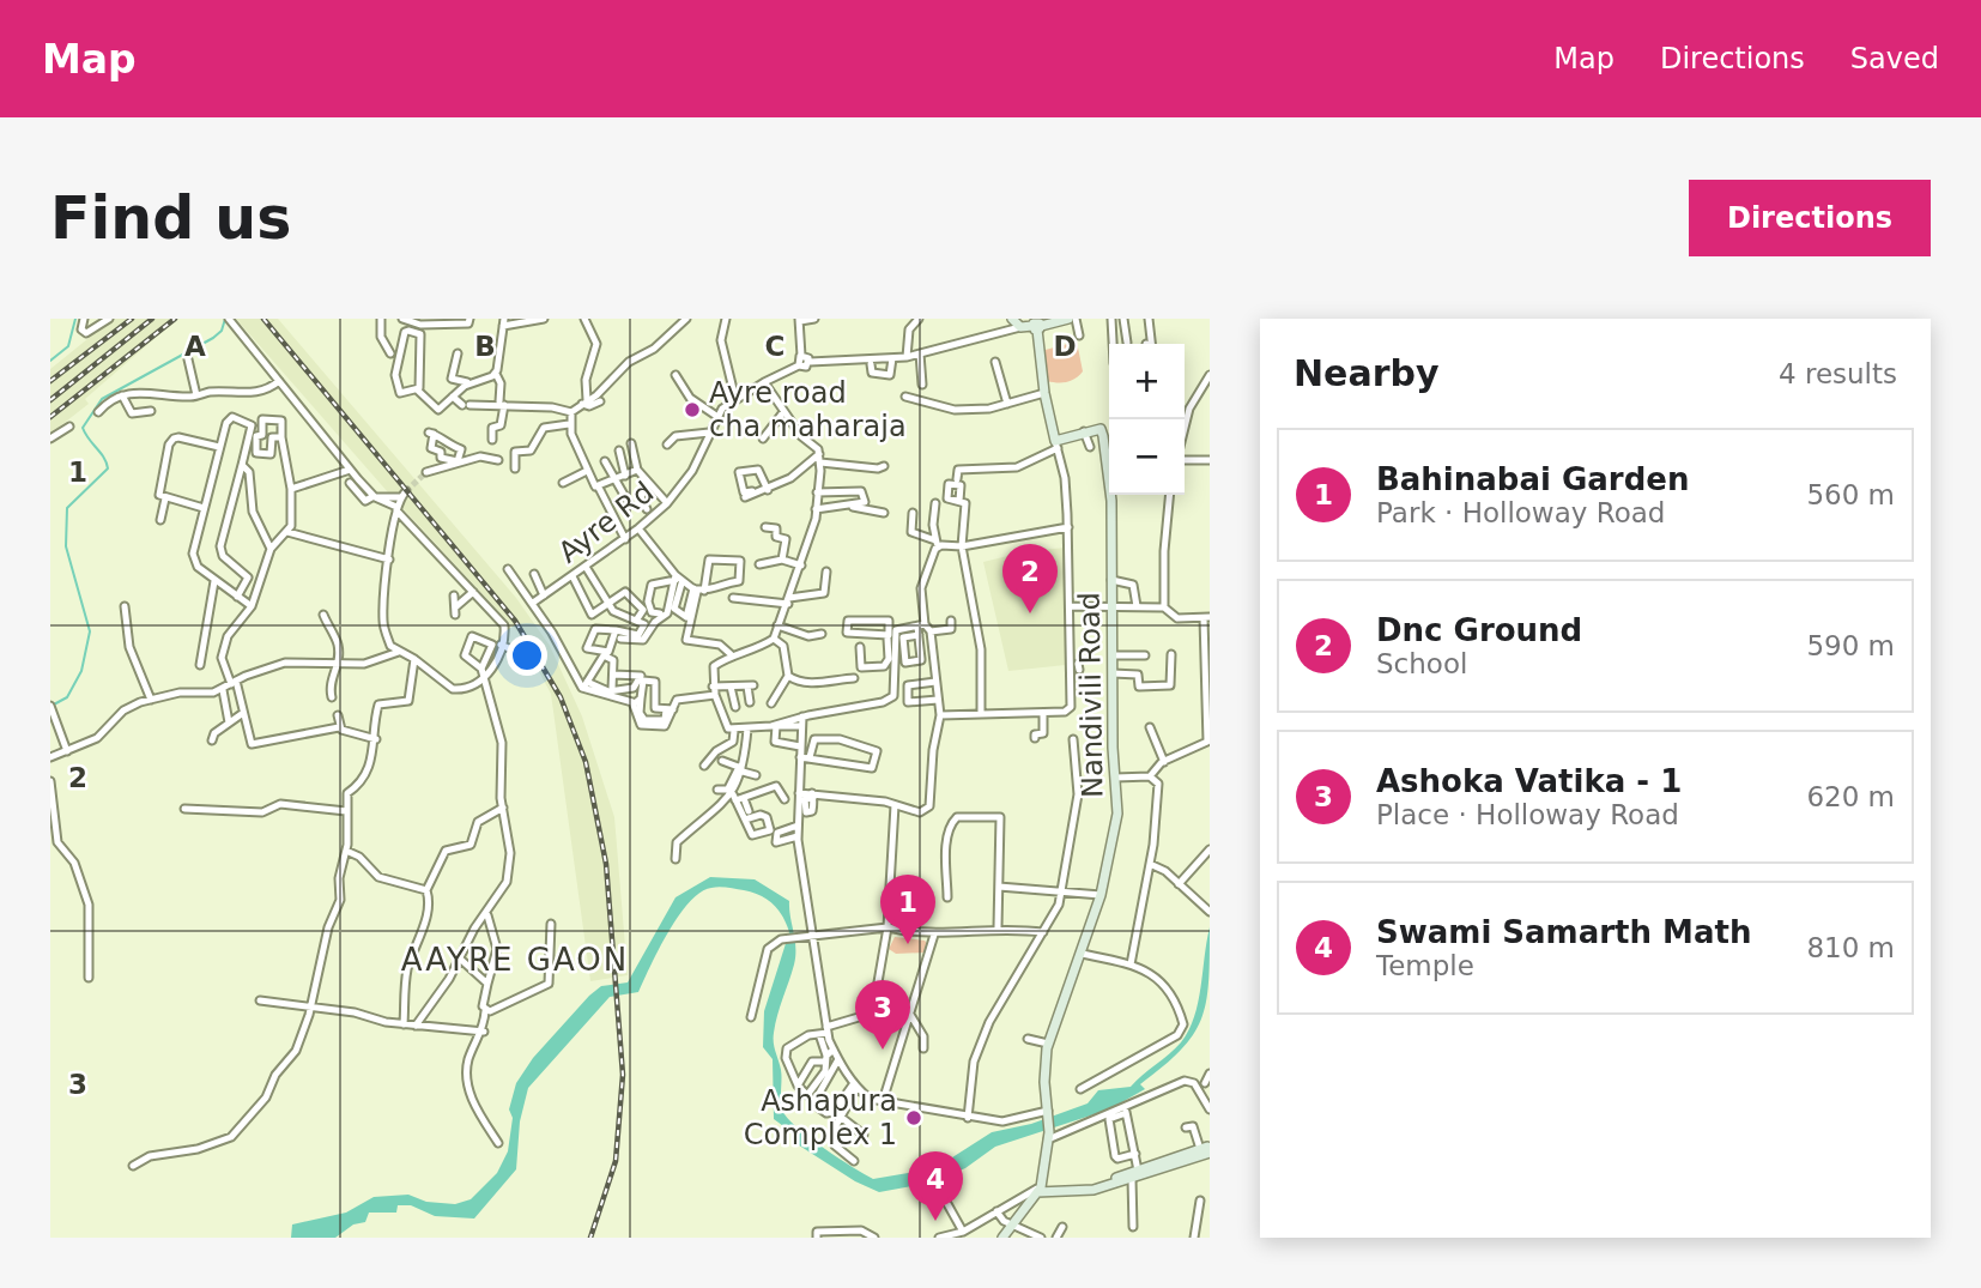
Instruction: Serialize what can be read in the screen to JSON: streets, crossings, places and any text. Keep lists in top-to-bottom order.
{
  "streets": {
    "street": ["Ayre Rd", "Nandivili Road"]
  },
  "districts": ["AAYRE GAON"],
  "places": ["Ayre road cha maharaja", "Ashapura Complex 1"],
  "page": {
    "header": "Map",
    "nav": ["Map", "Directions", "Saved"],
    "buttons": "Directions",
    "title": "Find us",
    "heading": ["Nearby", "4 results"],
    "map_buttons": ["+", "−"],
    "list": [
      {
        "mark": "1",
        "name": "Bahinabai Garden",
        "note": "Park · Holloway Road",
        "value": "560 m"
      },
      {
        "mark": "2",
        "name": "Dnc Ground",
        "note": "School",
        "value": "590 m"
      },
      {
        "mark": "3",
        "name": "Ashoka Vatika - 1",
        "note": "Place · Holloway Road",
        "value": "620 m"
      },
      {
        "mark": "4",
        "name": "Swami Samarth Math",
        "note": "Temple",
        "value": "810 m"
      }
    ],
    "pins": [
      "2",
      "1",
      "3",
      "4"
    ]
  },
  "grid": {
    "columns": [
      "A",
      "B",
      "C",
      "D"
    ],
    "rows": ["1", "2", "3"]
  }
}
